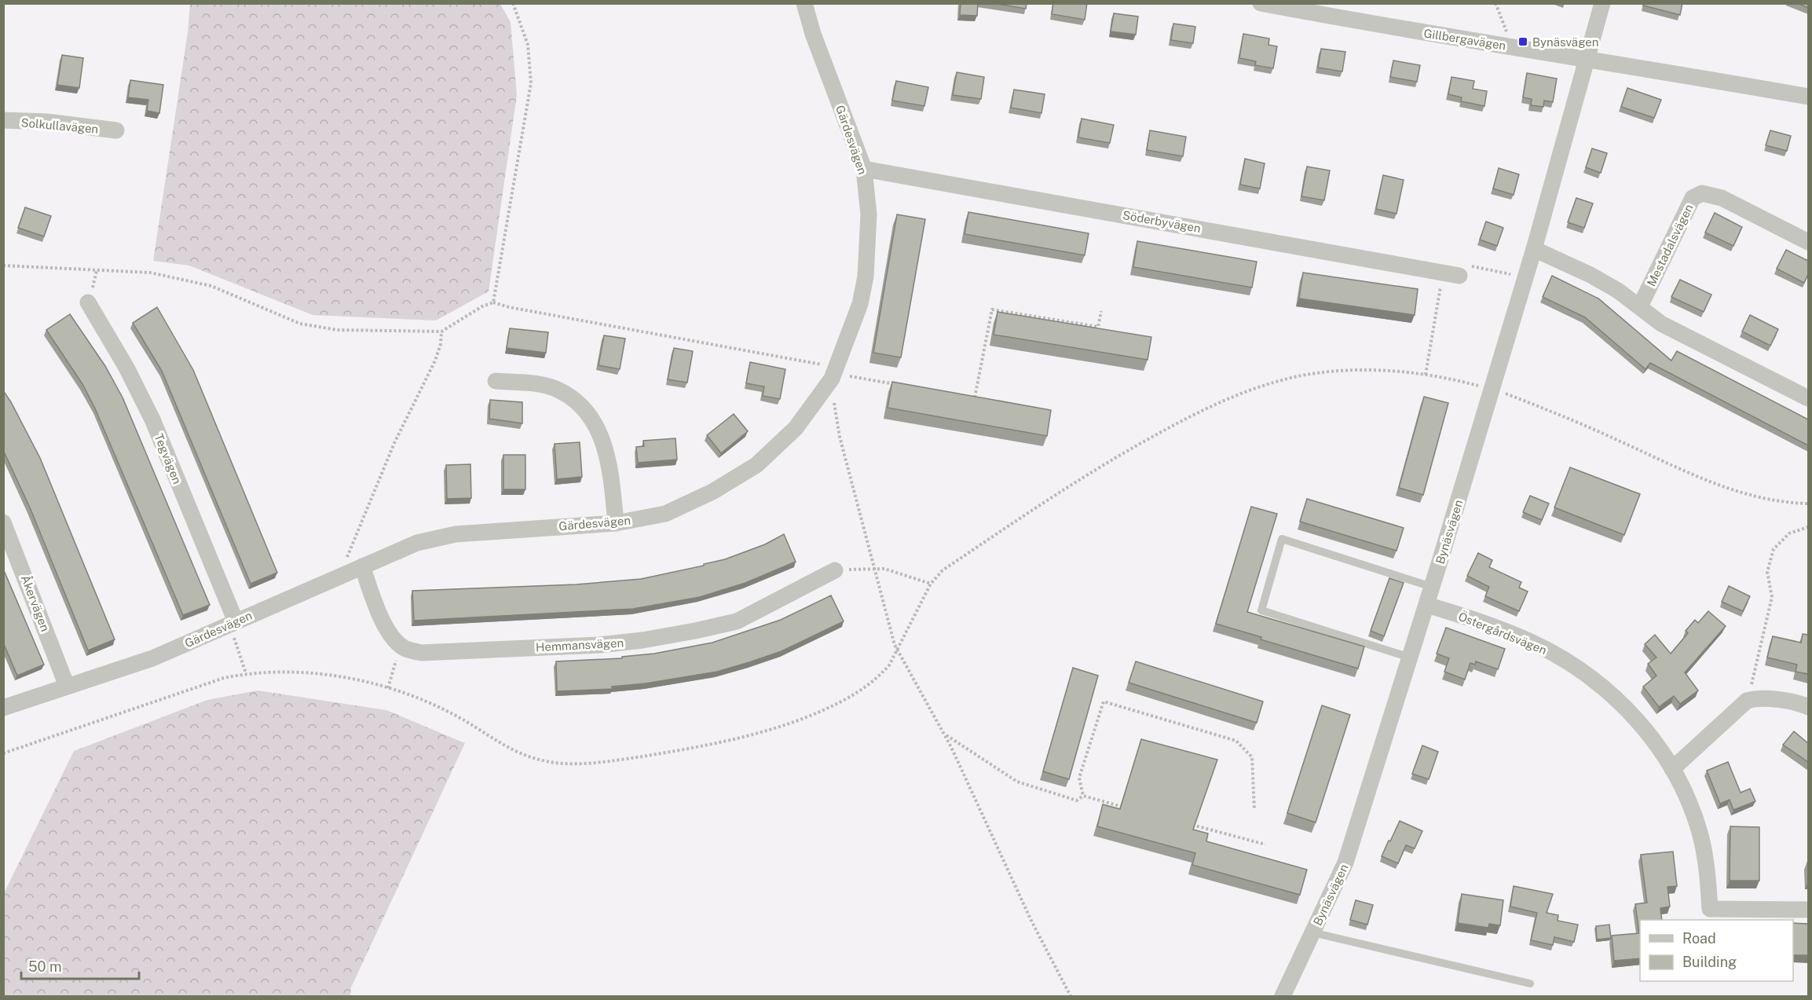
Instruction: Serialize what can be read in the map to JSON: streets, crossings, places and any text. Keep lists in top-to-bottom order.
{
  "streets": {
    "street": [
      "Gillbergavägen",
      "Solkullavägen",
      "Gärdesvägen",
      "Söderbyvägen",
      "Mestadalsvägen",
      "Tegvägen",
      "Bynäsvägen",
      "Åkervägen",
      "Östergårdsvägen",
      "Hemmansvägen"
    ]
  },
  "crossings": [
    ["Gillbergavägen", "Bynäsvägen"],
    ["Gärdesvägen", "Söderbyvägen"],
    ["Gärdesvägen", "Tegvägen"],
    ["Gärdesvägen", "Åkervägen"],
    ["Bynäsvägen", "Östergårdsvägen"]
  ],
  "places": {
    "transit": ["Bynäsvägen"]
  },
  "legend": ["Road", "Building"],
  "scale_bar": "50 m"
}
